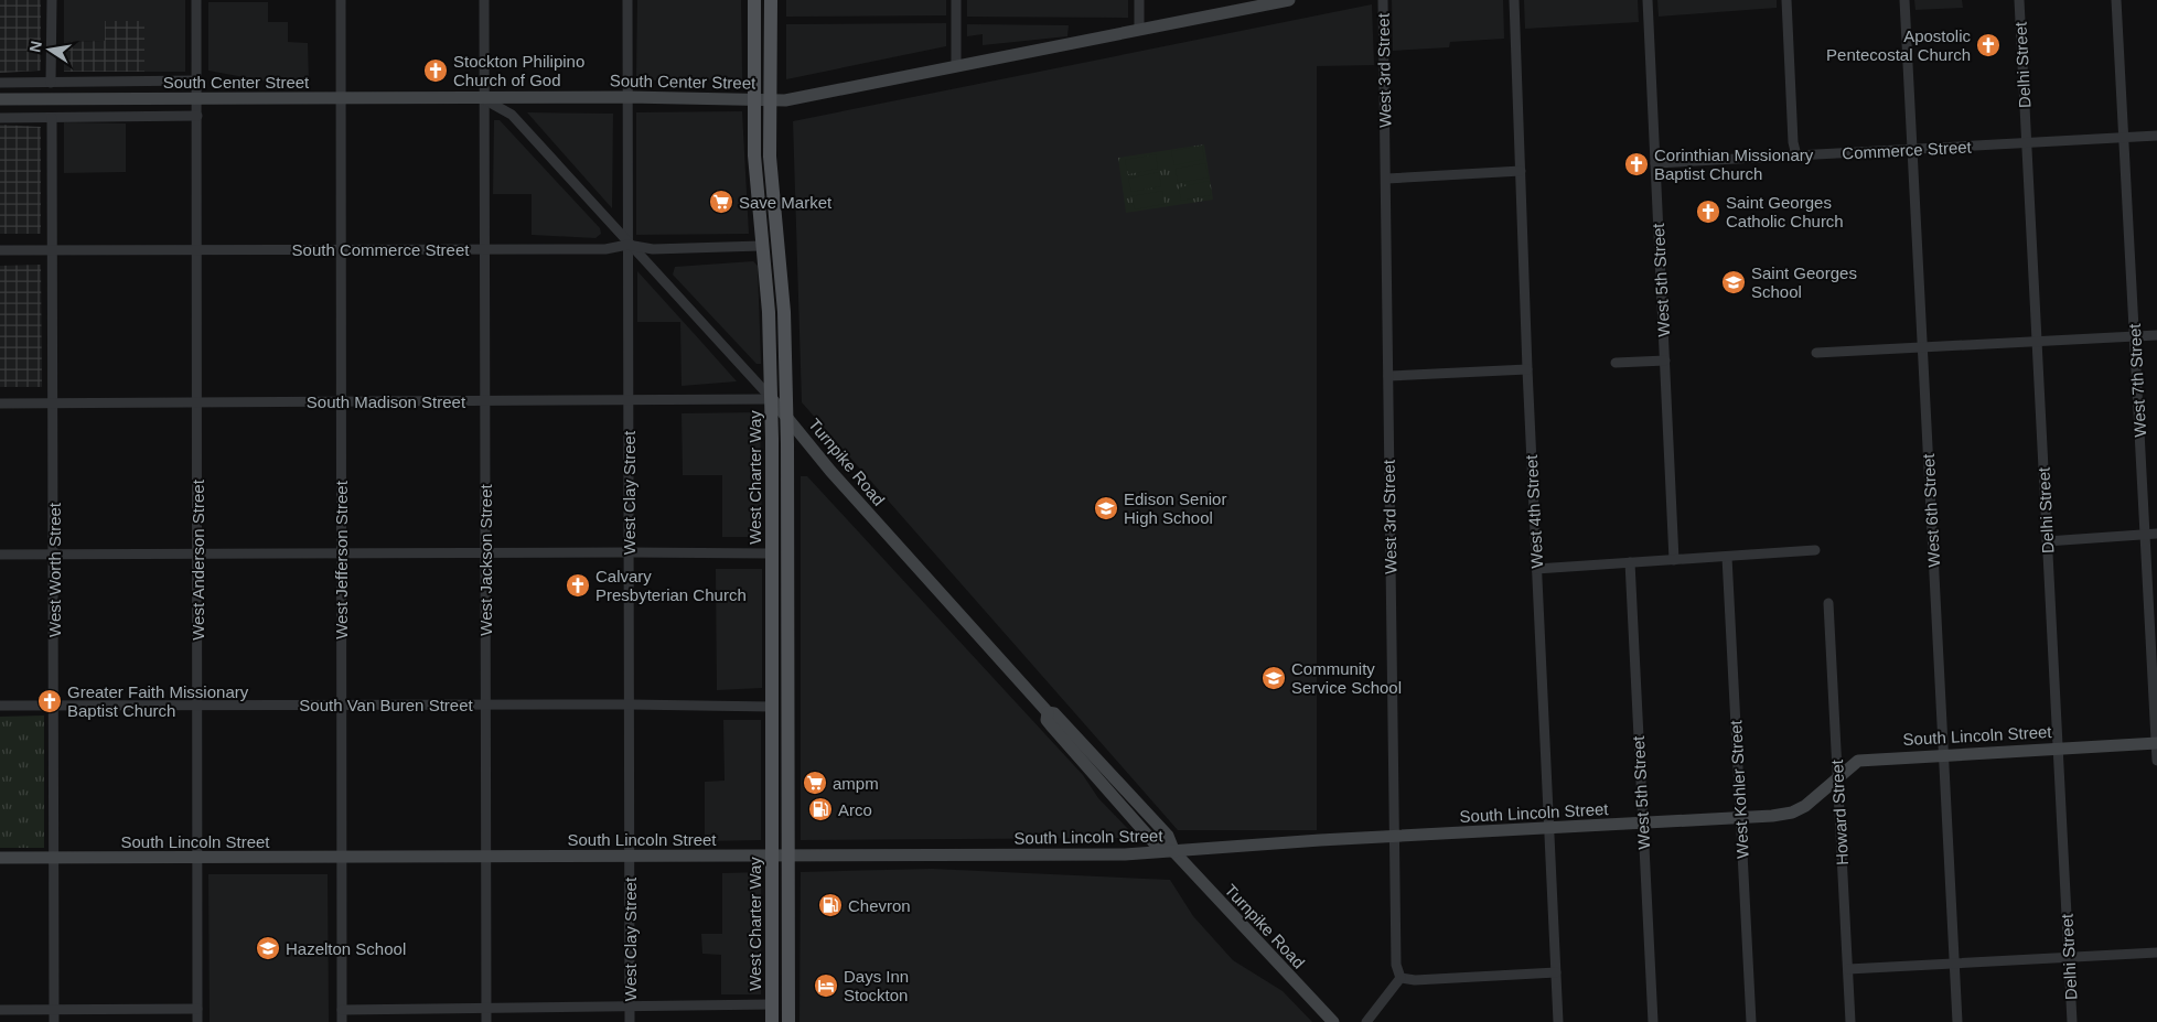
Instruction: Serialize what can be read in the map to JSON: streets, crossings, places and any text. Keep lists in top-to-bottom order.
{
  "streets": {
    "main road": ["West Charter Way"],
    "street": [
      "Delhi Street",
      "West 3rd Street",
      "South Center Street",
      "Commerce Street",
      "South Commerce Street",
      "West 5th Street",
      "West 7th Street",
      "South Madison Street",
      "Turnpike Road",
      "West Clay Street",
      "West 6th Street",
      "West 4th Street",
      "West Anderson Street",
      "West Jefferson Street",
      "West Jackson Street",
      "West Worth Street",
      "South Van Buren Street",
      "South Lincoln Street",
      "West Kohler Street",
      "Howard Street"
    ]
  },
  "crossings": [
    ["Delhi Street", "Commerce Street"],
    ["Delhi Street", "South Lincoln Street"],
    ["West 3rd Street", "South Lincoln Street"],
    ["South Center Street", "Turnpike Road"],
    ["South Center Street", "West Charter Way"],
    ["South Center Street", "West Clay Street"],
    ["South Center Street", "West Anderson Street"],
    ["South Center Street", "West Jefferson Street"],
    ["South Center Street", "West Jackson Street"],
    ["South Center Street", "West Worth Street"],
    ["Commerce Street", "West 5th Street"],
    ["Commerce Street", "West 7th Street"],
    ["Commerce Street", "West 6th Street"],
    ["South Commerce Street", "Turnpike Road"],
    ["South Commerce Street", "West Charter Way"],
    ["South Commerce Street", "West Clay Street"],
    ["South Commerce Street", "West Anderson Street"],
    ["South Commerce Street", "West Jefferson Street"],
    ["South Commerce Street", "West Jackson Street"],
    ["South Commerce Street", "West Worth Street"],
    ["West 5th Street", "South Lincoln Street"],
    ["West 7th Street", "South Lincoln Street"],
    ["South Madison Street", "Turnpike Road"],
    ["South Madison Street", "West Charter Way"],
    ["South Madison Street", "West Clay Street"],
    ["South Madison Street", "West Anderson Street"],
    ["South Madison Street", "West Jefferson Street"],
    ["South Madison Street", "West Jackson Street"],
    ["South Madison Street", "West Worth Street"],
    ["Turnpike Road", "West Charter Way"],
    ["Turnpike Road", "West Clay Street"],
    ["Turnpike Road", "West Jackson Street"],
    ["Turnpike Road", "South Lincoln Street"],
    ["West Charter Way", "South Van Buren Street"],
    ["West Charter Way", "South Lincoln Street"],
    ["West Clay Street", "South Van Buren Street"],
    ["West Clay Street", "South Lincoln Street"],
    ["West 6th Street", "South Lincoln Street"],
    ["West 4th Street", "South Lincoln Street"],
    ["West Anderson Street", "South Van Buren Street"],
    ["West Anderson Street", "South Lincoln Street"],
    ["West Jefferson Street", "South Van Buren Street"],
    ["West Jefferson Street", "South Lincoln Street"],
    ["West Jackson Street", "South Van Buren Street"],
    ["West Jackson Street", "South Lincoln Street"],
    ["West Worth Street", "South Van Buren Street"],
    ["West Worth Street", "South Lincoln Street"],
    ["South Lincoln Street", "West Kohler Street"],
    ["South Lincoln Street", "Howard Street"]
  ],
  "places": {
    "church": [
      "Apostolic Pentecostal Church",
      "Stockton Philipino Church of God",
      "Corinthian Missionary Baptist Church",
      "Saint Georges Catholic Church",
      "Calvary Presbyterian Church",
      "Greater Faith Missionary Baptist Church"
    ],
    "supermarket": ["Save Market", "ampm"],
    "school or university": [
      "Saint Georges School",
      "Edison Senior High School",
      "Community Service School",
      "Hazelton School"
    ],
    "fuel station": ["Arco", "Chevron"],
    "hotel": ["Days Inn Stockton"]
  },
  "north": "left"
}
